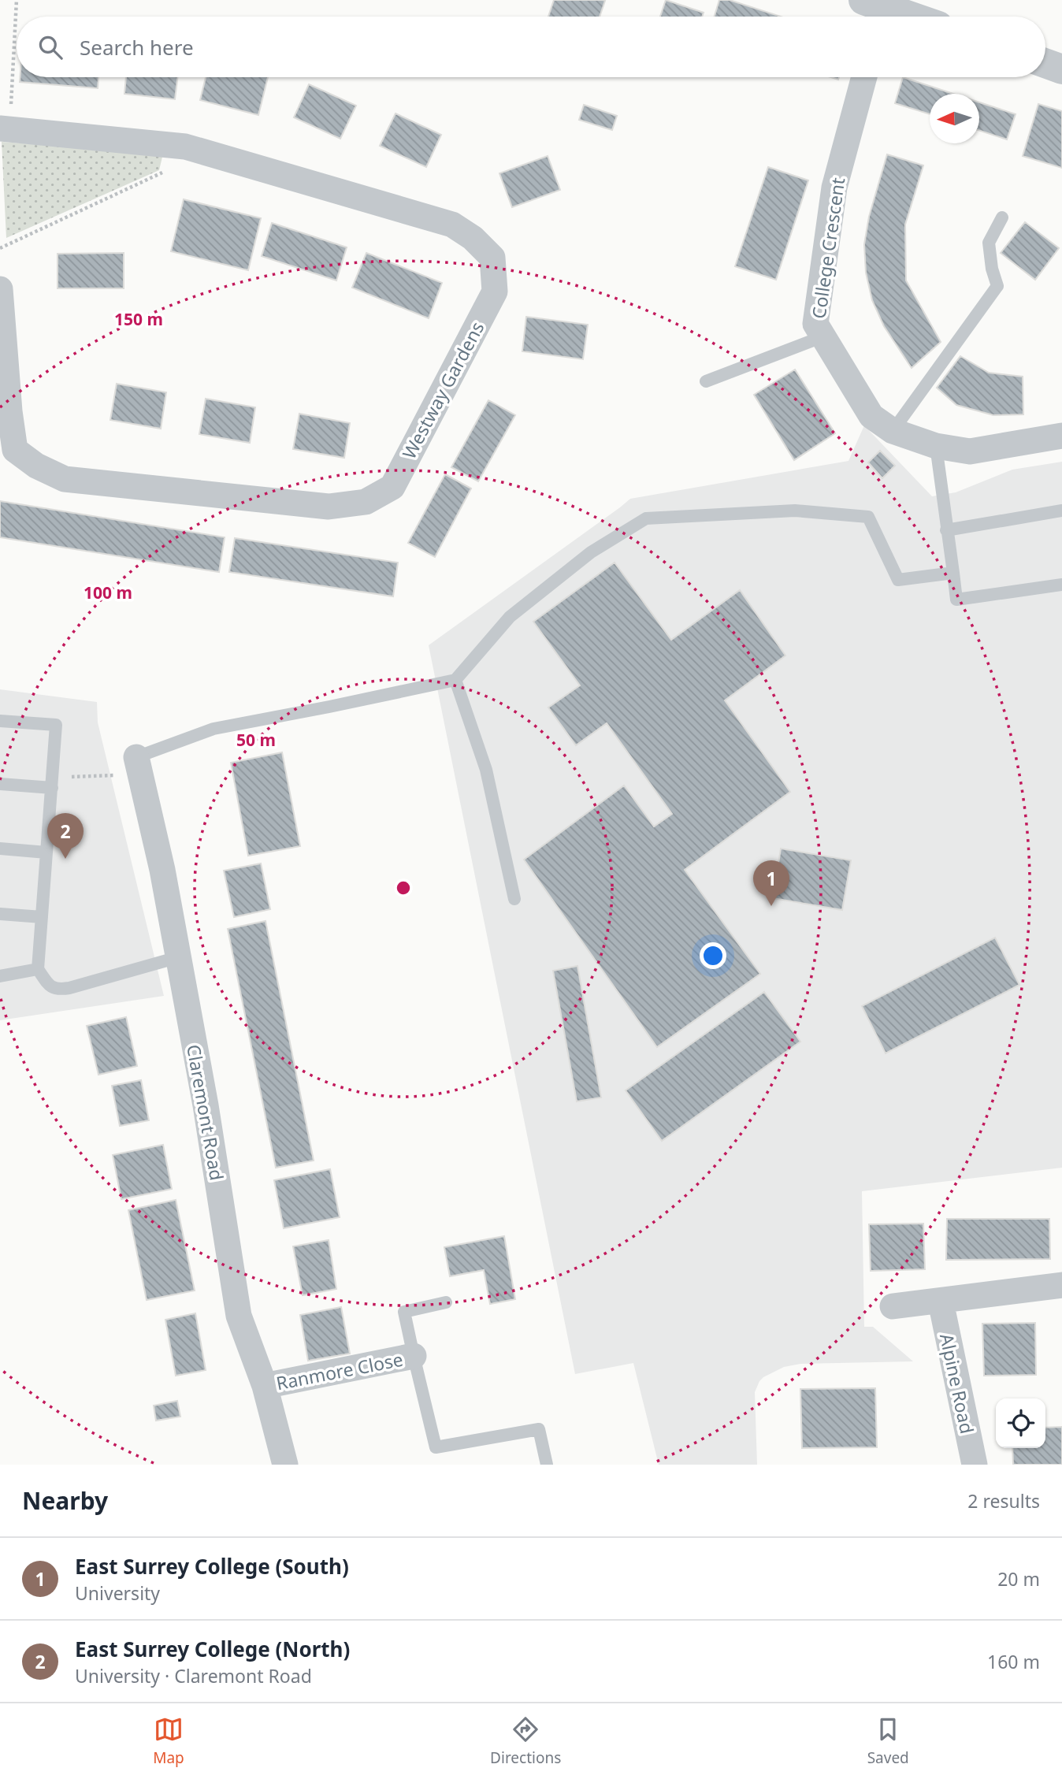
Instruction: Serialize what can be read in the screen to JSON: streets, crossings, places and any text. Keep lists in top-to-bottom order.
{
  "streets": {
    "street": [
      "College Crescent",
      "Westway Gardens",
      "Claremont Road",
      "Ranmore Close",
      "Alpine Road"
    ]
  },
  "crossings": [
    ["Claremont Road", "Ranmore Close"]
  ],
  "north": "left",
  "page": {
    "search": "Search here",
    "pins": ["2", "1"],
    "heading": ["Nearby", "2 results"],
    "list": [
      {
        "mark": "1",
        "name": "East Surrey College (South)",
        "note": "University",
        "value": "20 m"
      },
      {
        "mark": "2",
        "name": "East Surrey College (North)",
        "note": "University · Claremont Road",
        "value": "160 m"
      }
    ],
    "nav": ["Map", "Directions", "Saved"]
  },
  "rings": ["150 m", "100 m", "50 m"]
}
